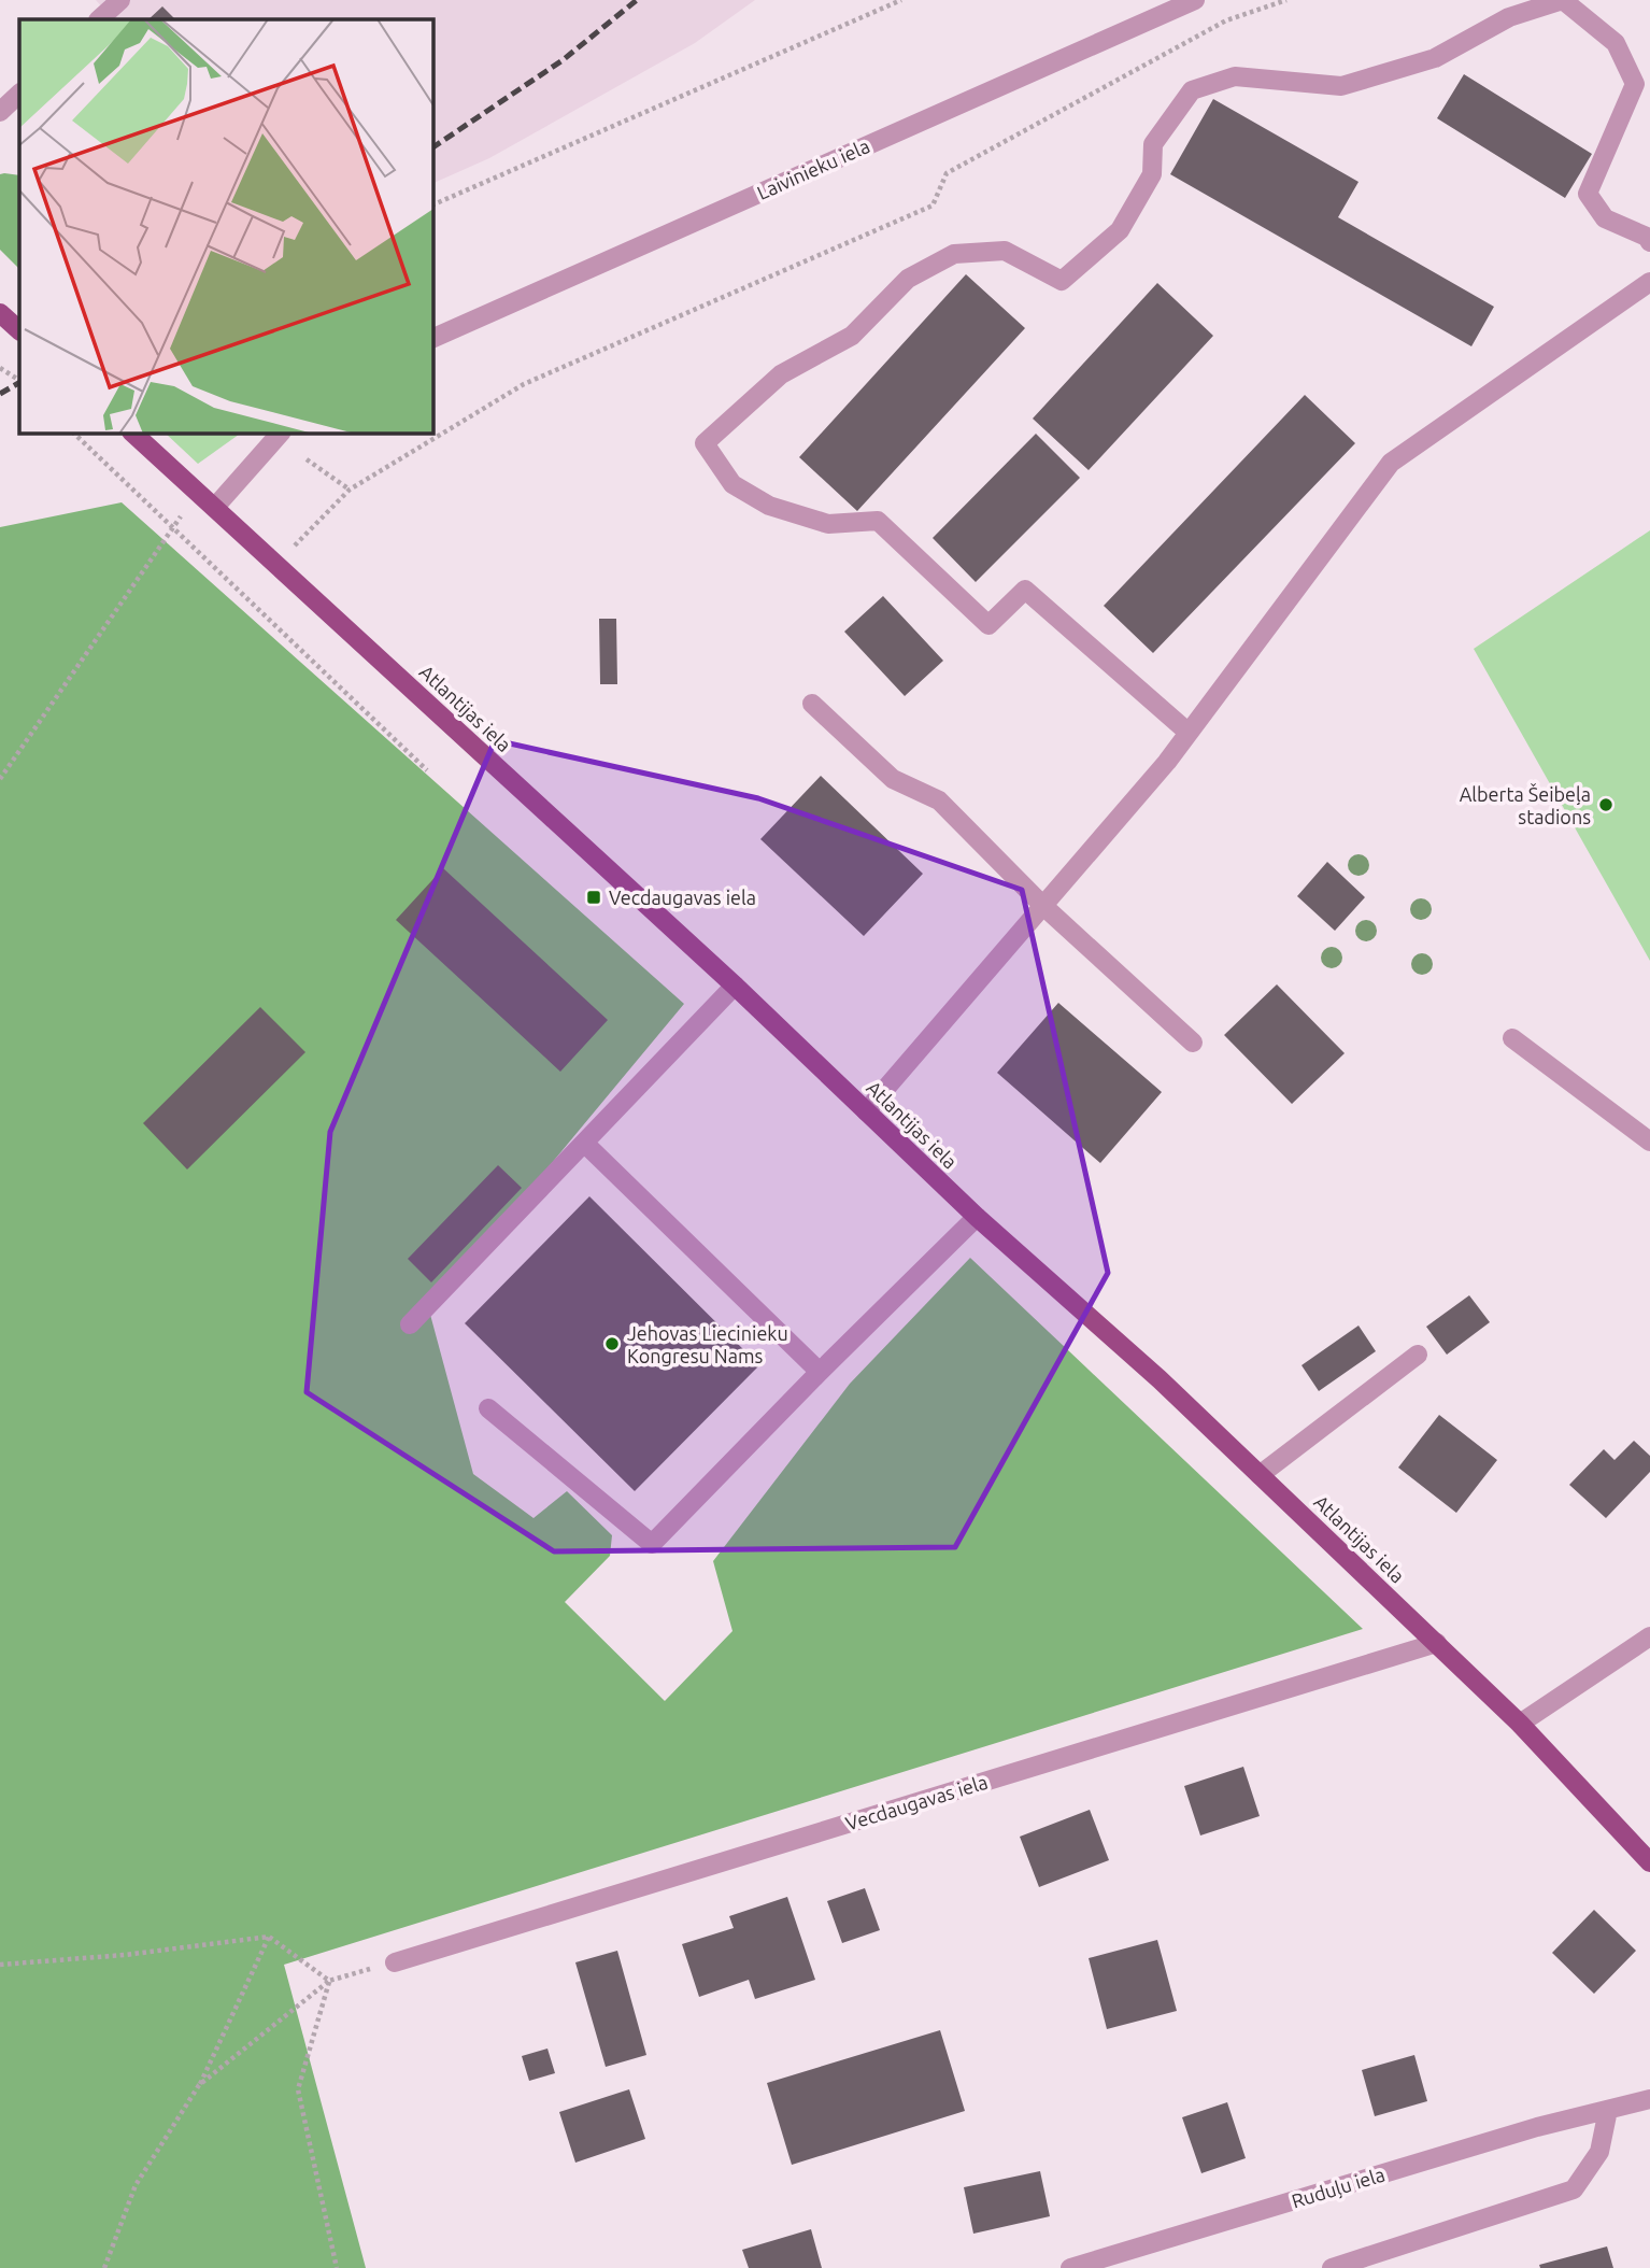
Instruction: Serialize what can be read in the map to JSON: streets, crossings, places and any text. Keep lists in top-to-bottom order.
{
  "streets": {
    "main road": ["Atlantijas iela"],
    "street": ["Laivinieku iela", "Vecdaugavas iela", "Ruduļu iela"]
  },
  "crossings": [
    ["Atlantijas iela", "Vecdaugavas iela"]
  ],
  "places": {
    "other": ["Alberta Šeibeļa stadions", "Jehovas Liecinieku Kongresu Nams"],
    "transit": ["Vecdaugavas iela"]
  }
}
